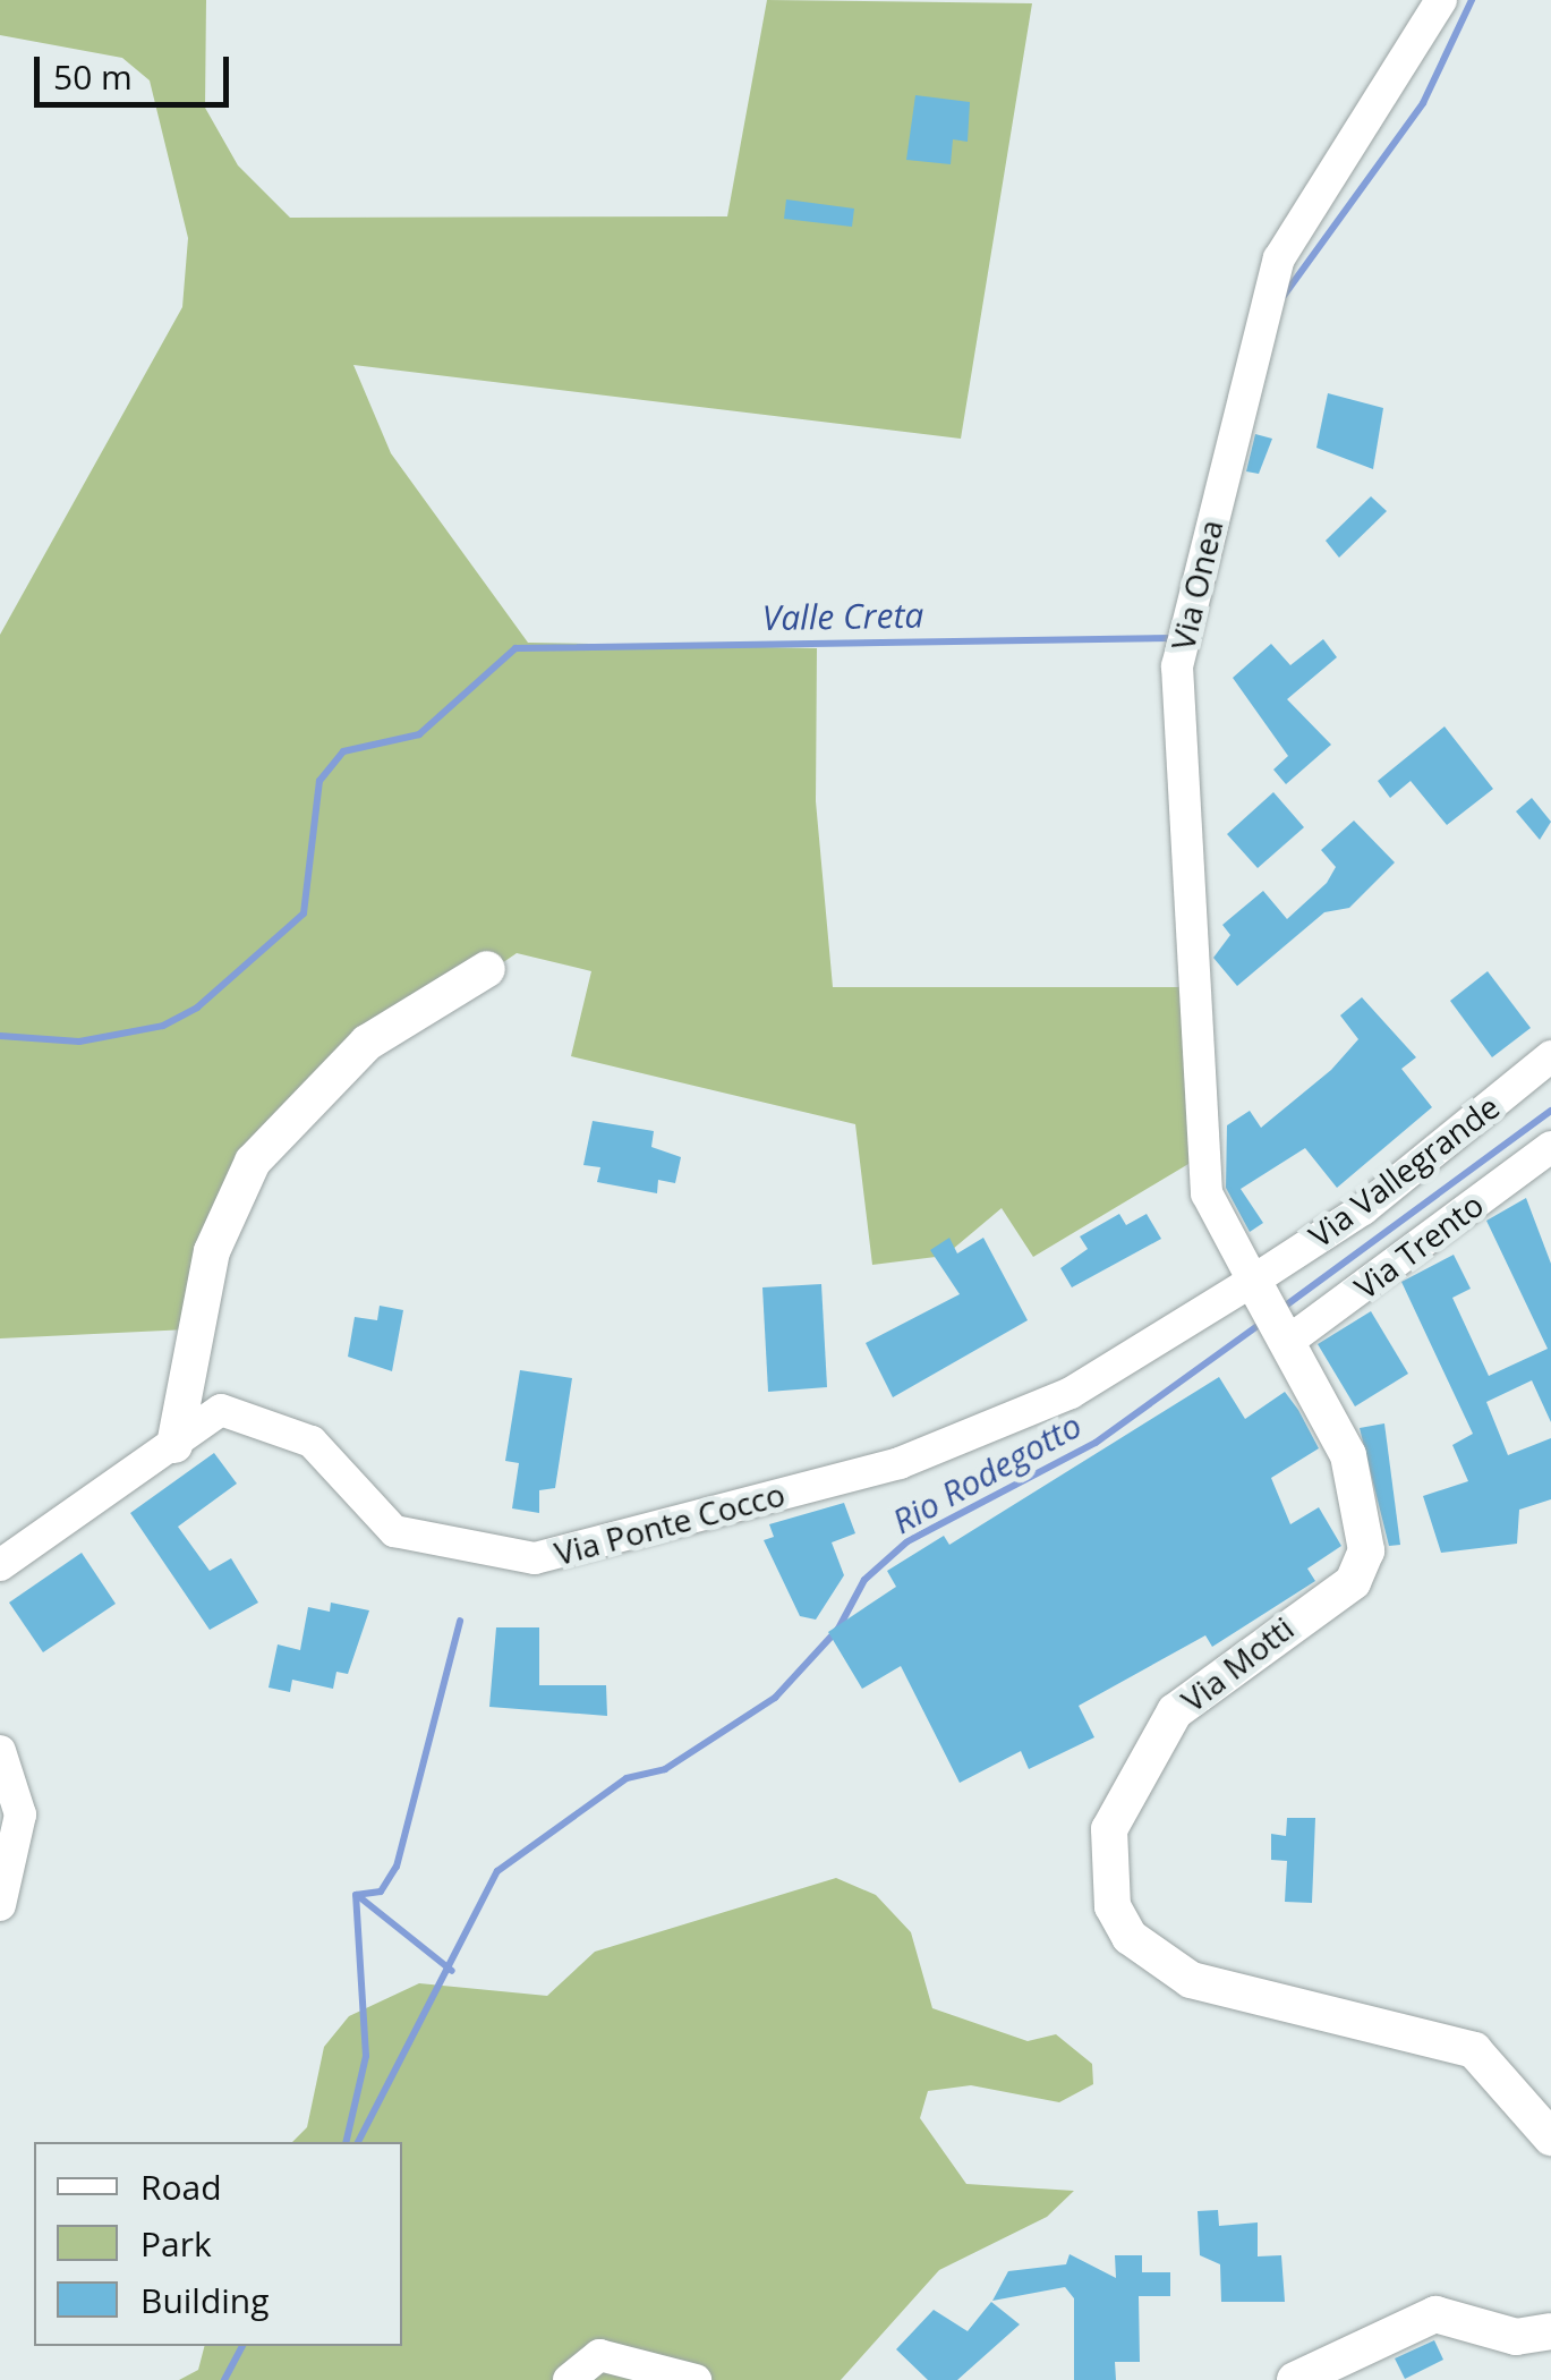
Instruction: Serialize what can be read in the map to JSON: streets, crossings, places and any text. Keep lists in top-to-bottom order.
{
  "streets": {
    "street": [
      "Via Onea",
      "Via Vallegrande",
      "Via Trento",
      "Via Ponte Cocco",
      "Via Motti"
    ]
  },
  "crossings": [
    ["Via Onea", "Via Vallegrande"],
    ["Via Onea", "Via Trento"],
    ["Via Onea", "Via Ponte Cocco"],
    ["Via Onea", "Via Motti"],
    ["Via Vallegrande", "Via Trento"],
    ["Via Vallegrande", "Via Ponte Cocco"],
    ["Via Vallegrande", "Via Motti"],
    ["Via Trento", "Via Ponte Cocco"],
    ["Via Trento", "Via Motti"],
    ["Via Ponte Cocco", "Via Motti"]
  ],
  "water": ["Valle Creta", "Rio Rodegotto"],
  "legend": ["Road", "Park", "Building"],
  "scale_bar": "50 m"
}
